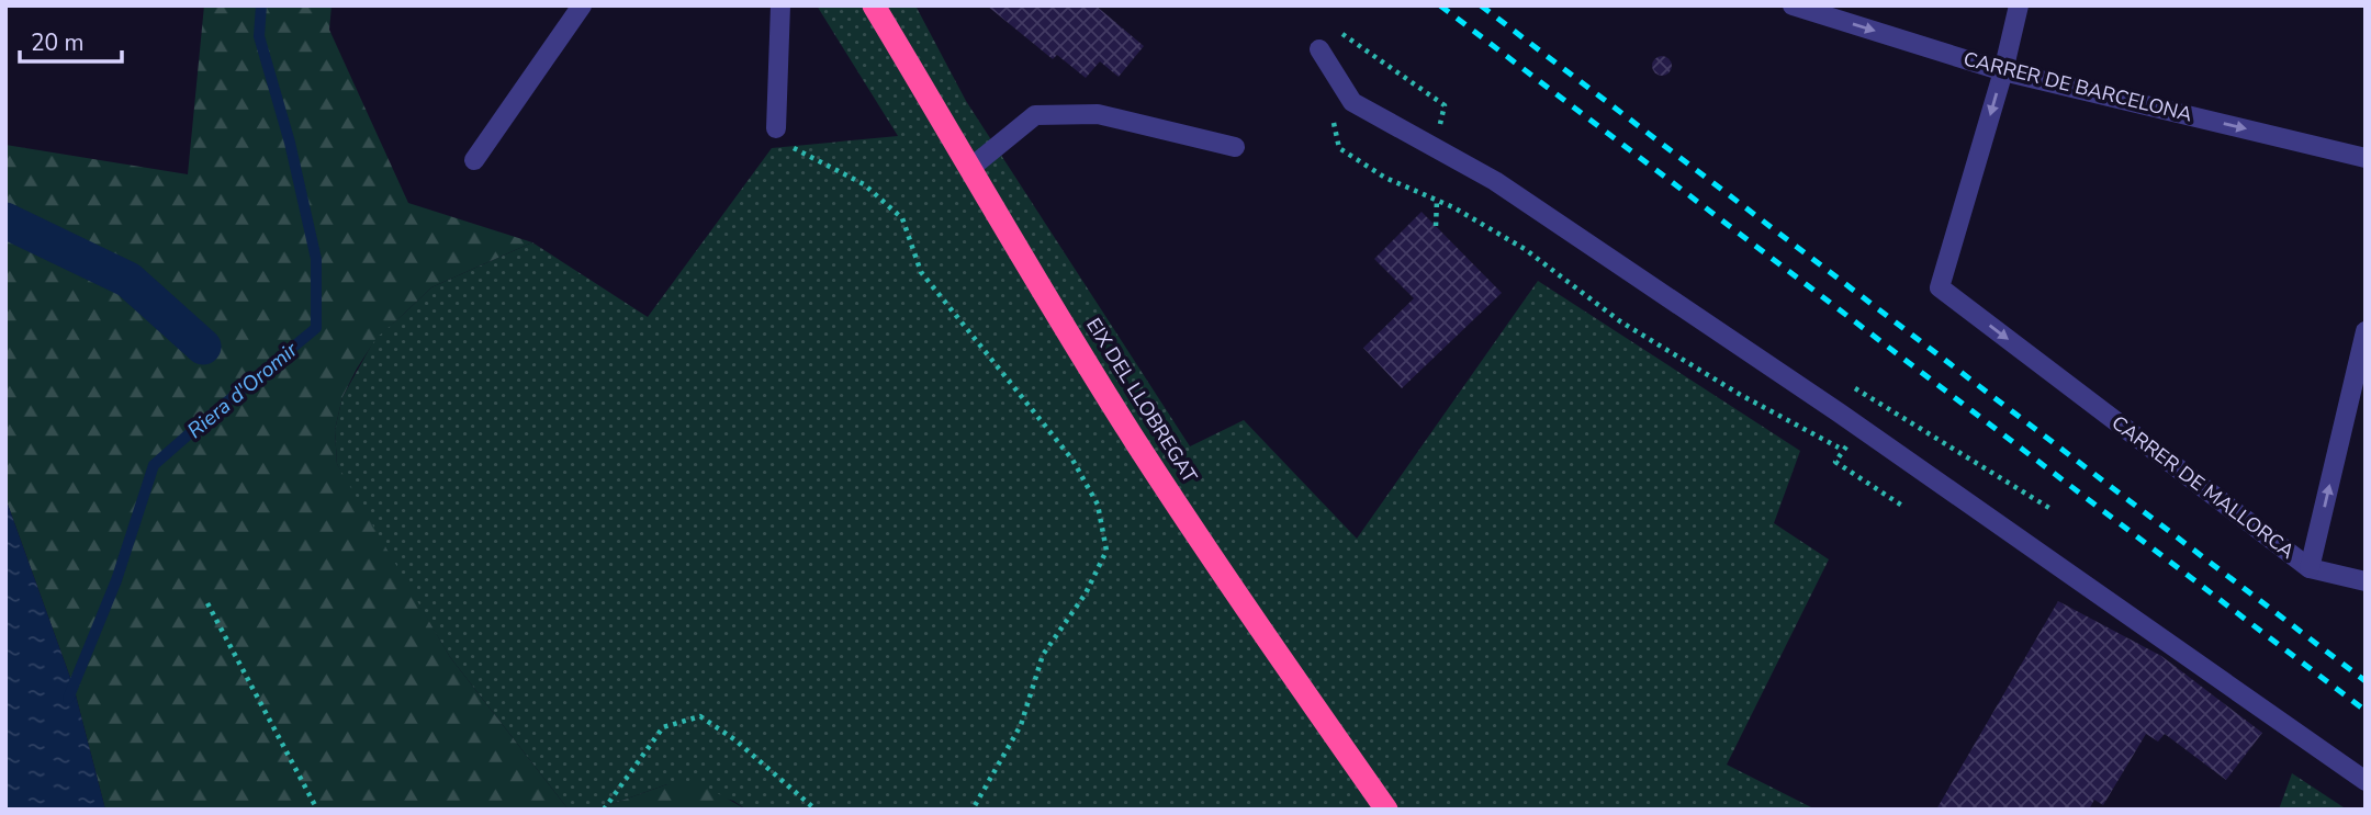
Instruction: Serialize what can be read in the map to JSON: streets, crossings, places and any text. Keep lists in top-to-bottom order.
{
  "streets": {
    "highway": ["EIX DEL LLOBREGAT"],
    "street": ["CARRER DE BARCELONA", "CARRER DE MALLORCA"]
  },
  "crossings": [
    ["CARRER DE BARCELONA", "CARRER DE MALLORCA"]
  ],
  "one_way": ["CARRER DE BARCELONA"],
  "water": ["Riera d'Oromir"],
  "scale_bar": "20 m"
}
